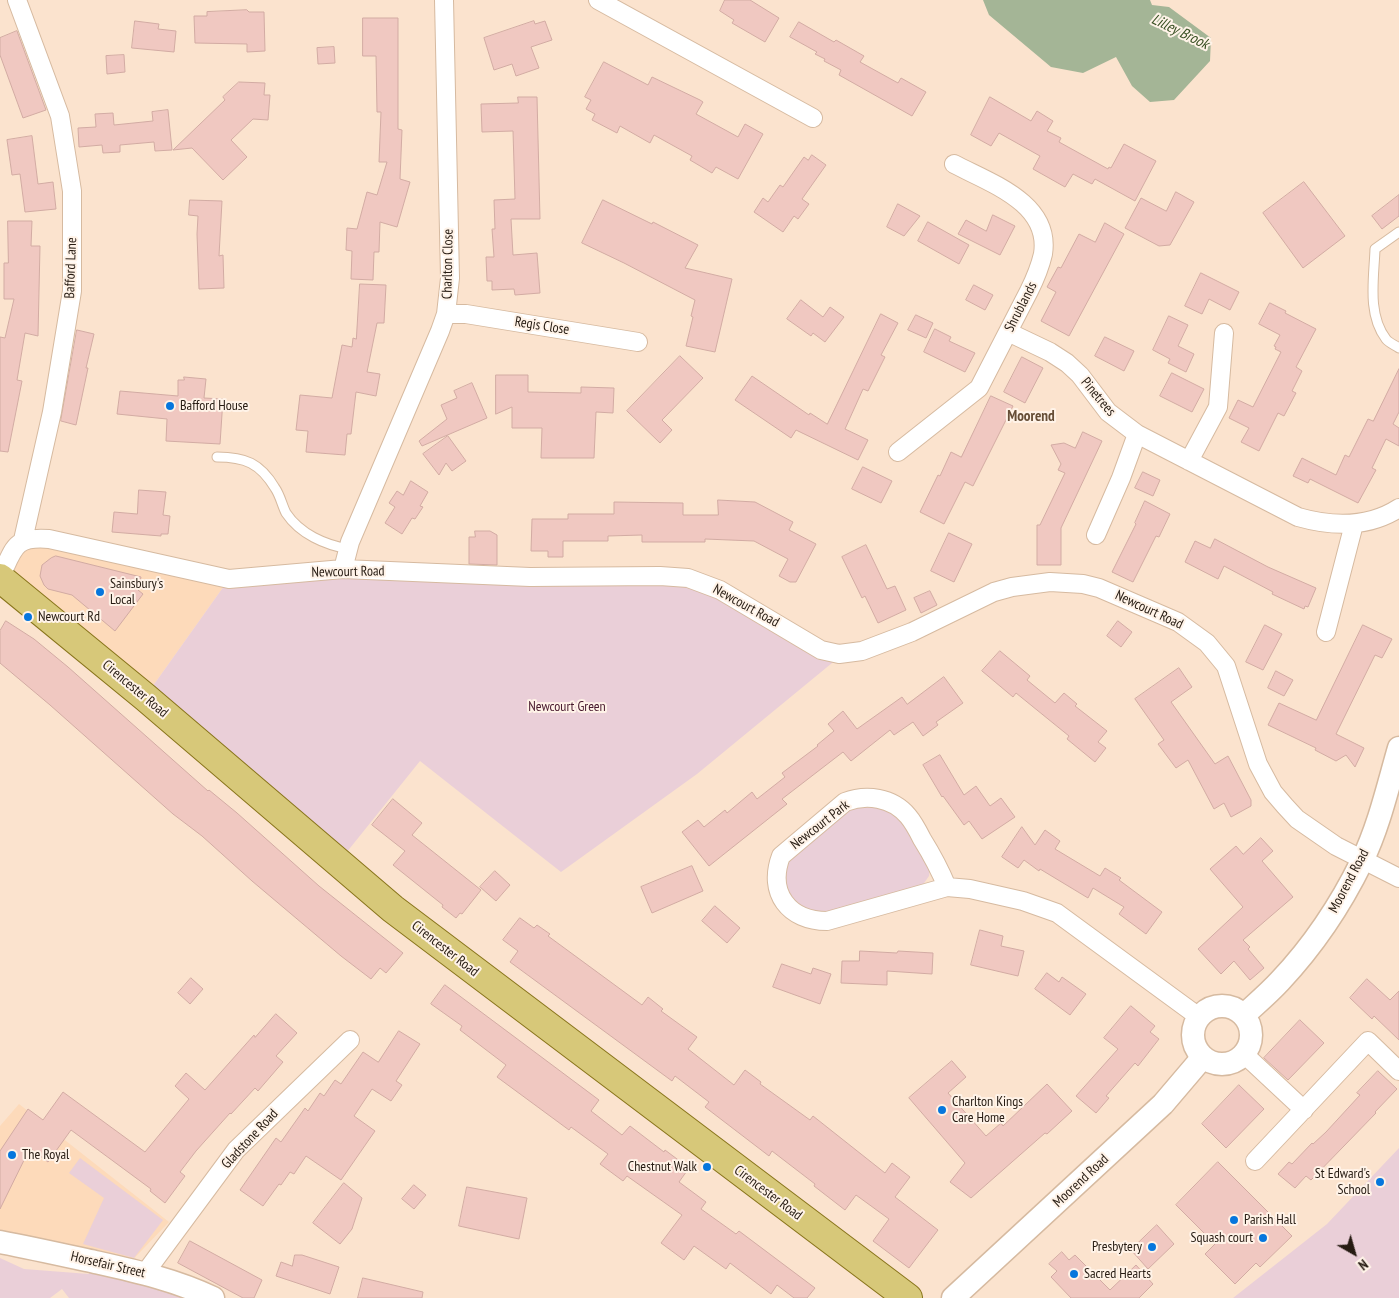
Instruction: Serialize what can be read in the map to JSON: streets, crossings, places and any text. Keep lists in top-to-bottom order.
{
  "streets": {
    "main road": ["Cirencester Road"],
    "street": [
      "Charlton Close",
      "Bafford Lane",
      "Shrublands",
      "Regis Close",
      "Pinetrees",
      "Newcourt Road",
      "Newcourt Park",
      "Moorend Road",
      "Gladstone Road",
      "Horsefair Street"
    ]
  },
  "crossings": [
    ["Charlton Close", "Regis Close"],
    ["Charlton Close", "Newcourt Road"],
    ["Bafford Lane", "Newcourt Road"],
    ["Shrublands", "Pinetrees"],
    ["Newcourt Road", "Moorend Road"],
    ["Newcourt Park", "Moorend Road"],
    ["Gladstone Road", "Horsefair Street"]
  ],
  "districts": ["Moorend"],
  "water": ["Lilley Brook"],
  "parks": ["Newcourt Green"],
  "places": [
    "Bafford House",
    "Sainsbury's Local",
    "Newcourt Rd",
    "Charlton Kings Care Home",
    "The Royal",
    "Chestnut Walk",
    "St Edward's School",
    "Parish Hall",
    "Squash court",
    "Presbytery",
    "Sacred Hearts"
  ],
  "north": "bottom right"
}
